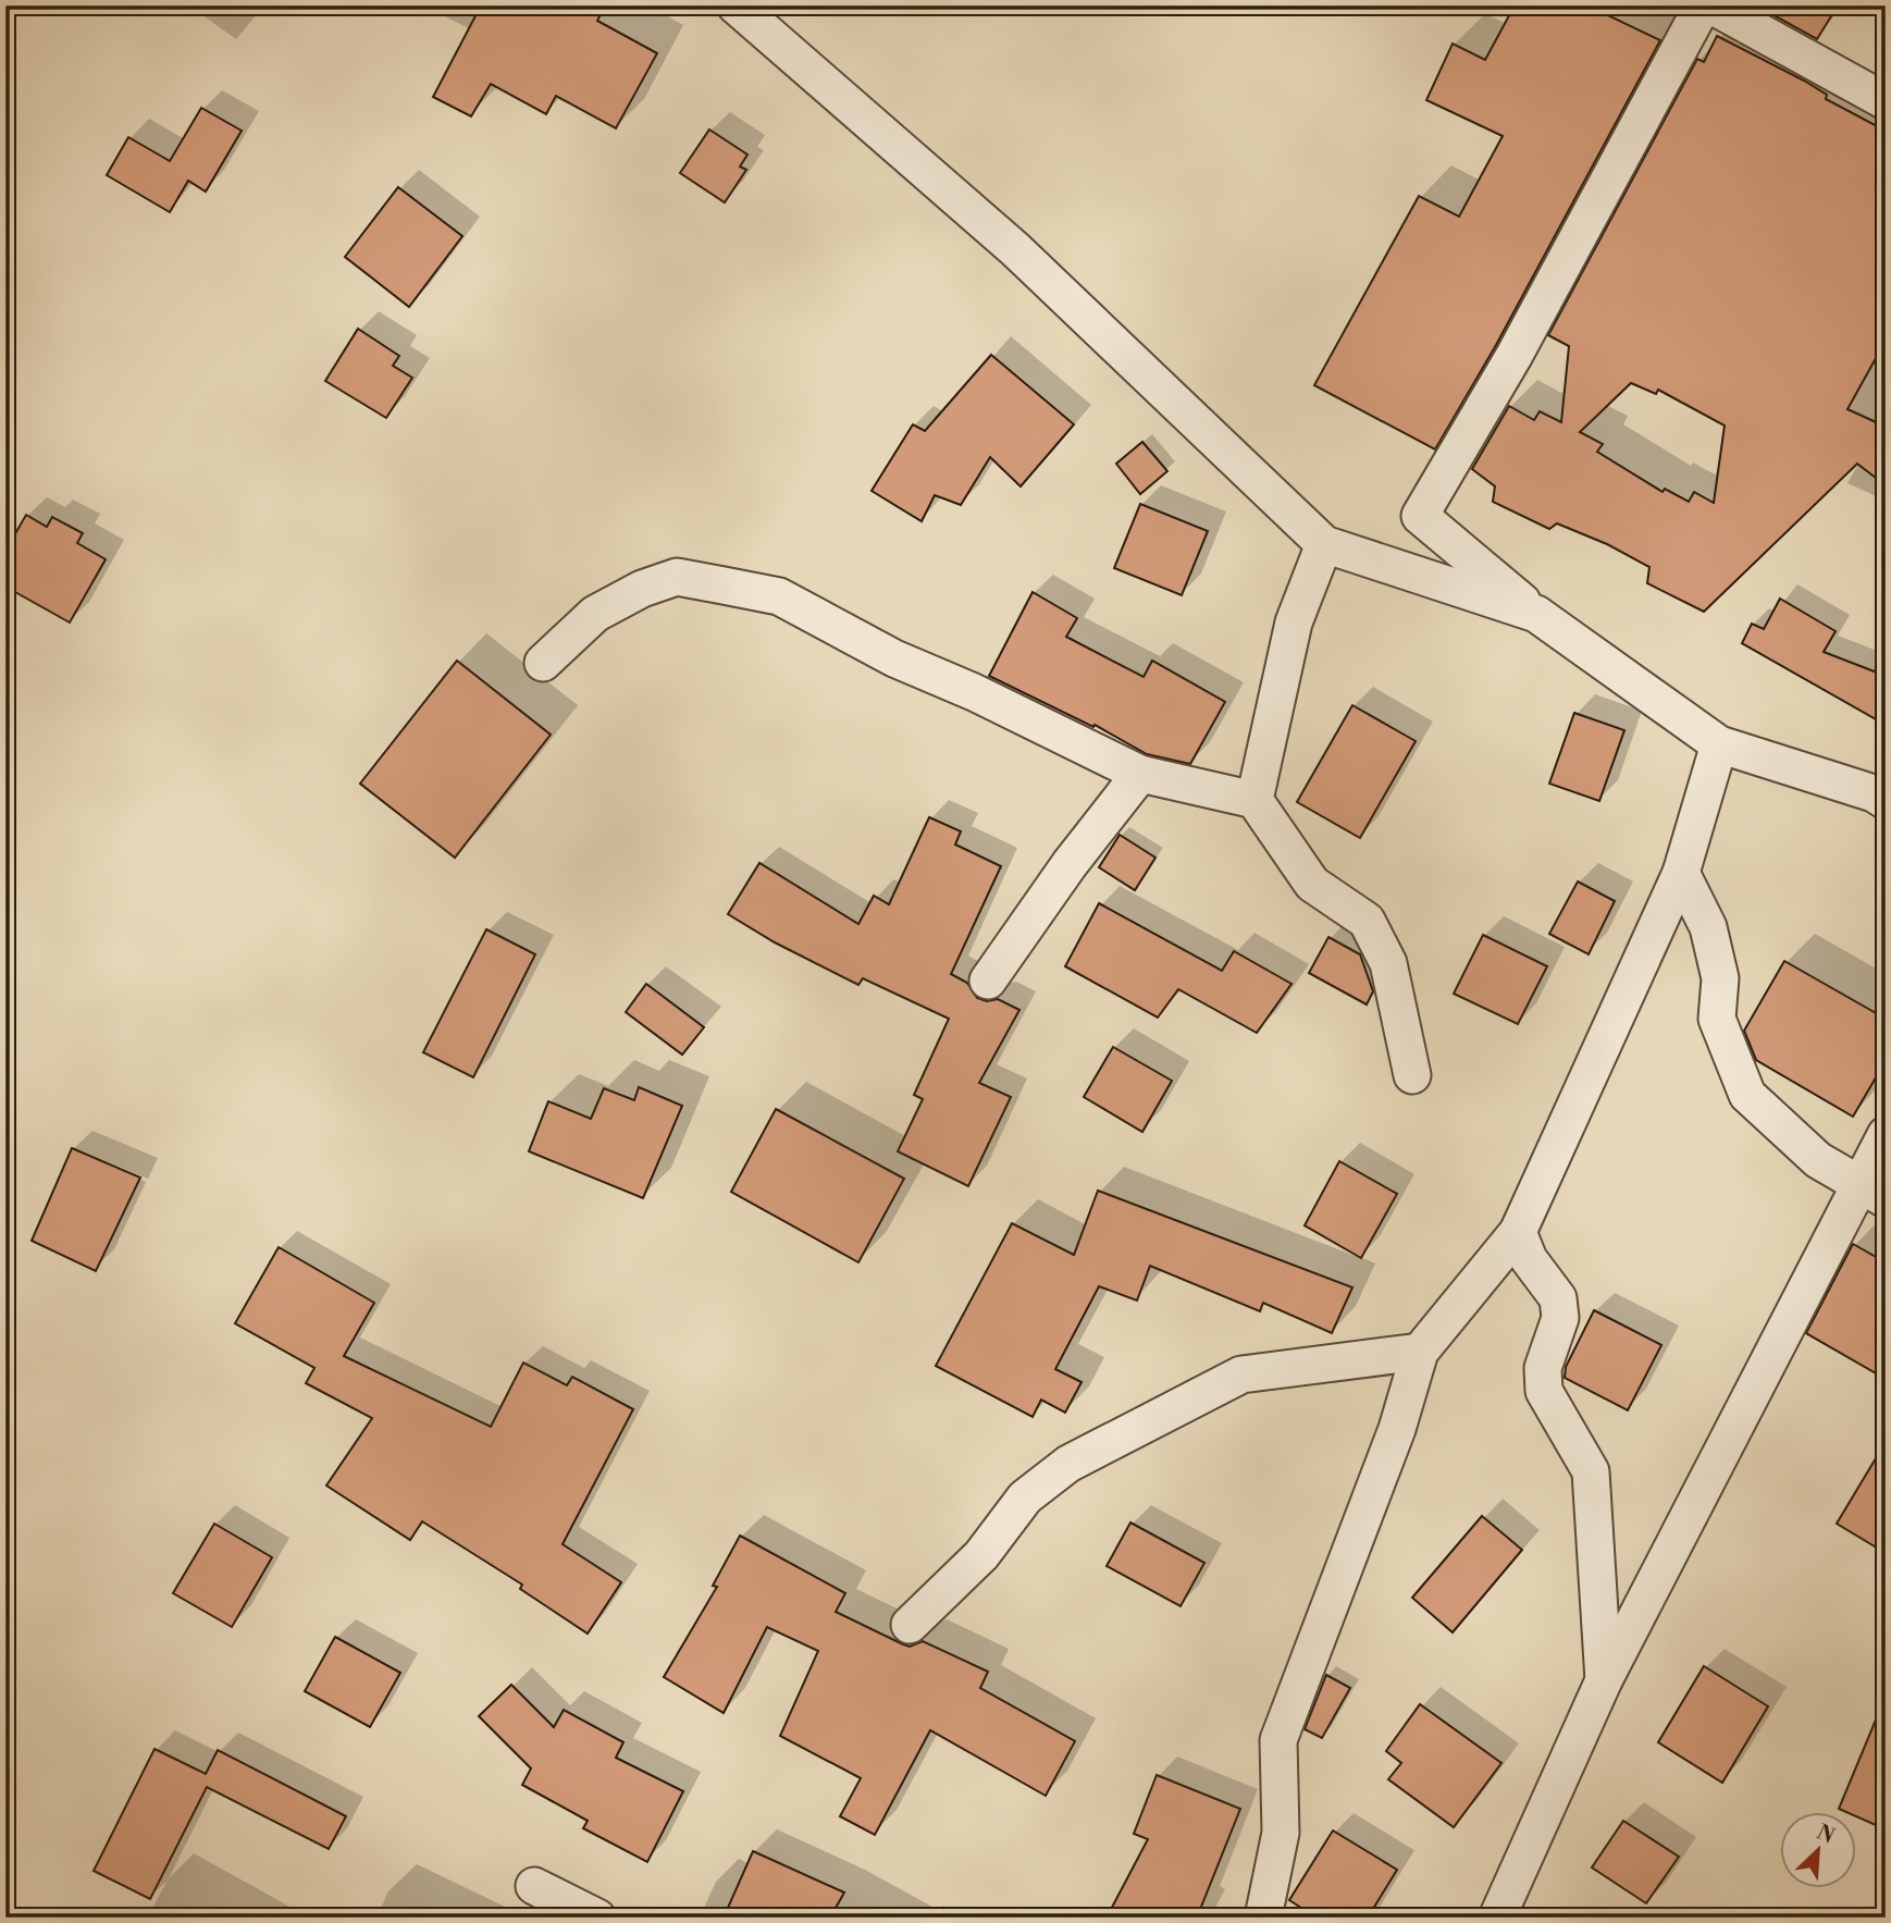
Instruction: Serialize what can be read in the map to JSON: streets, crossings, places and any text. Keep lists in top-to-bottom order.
{
  "north": "top right"
}
